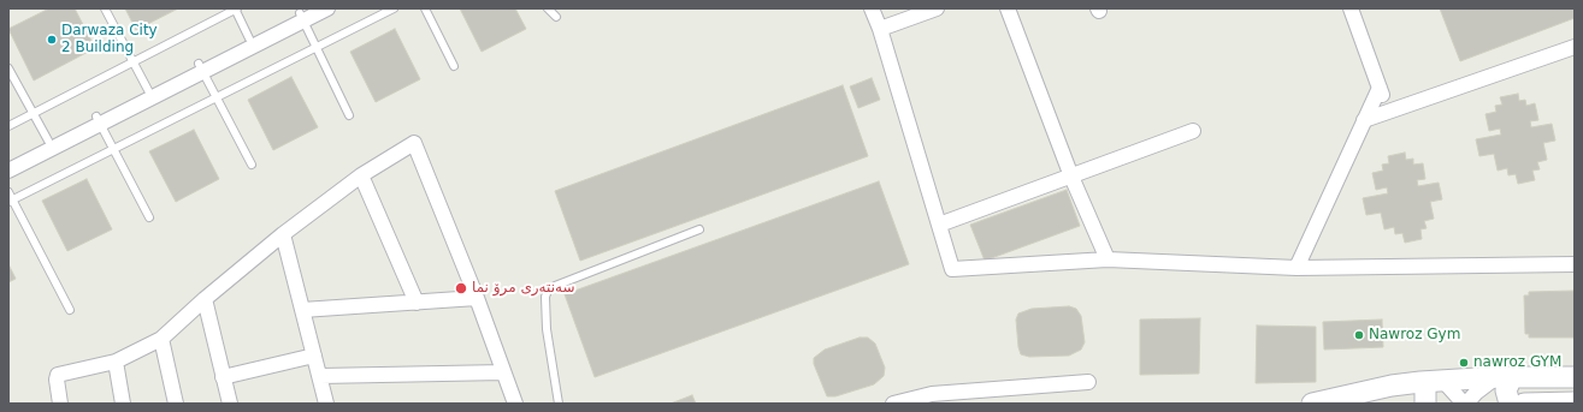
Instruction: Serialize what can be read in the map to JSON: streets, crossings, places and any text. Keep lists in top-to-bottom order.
{
  "places": [
    "Darwaza City 2 Building",
    "سەنتەرى مرۆ نما",
    "Nawroz Gym",
    "nawroz GYM"
  ]
}
